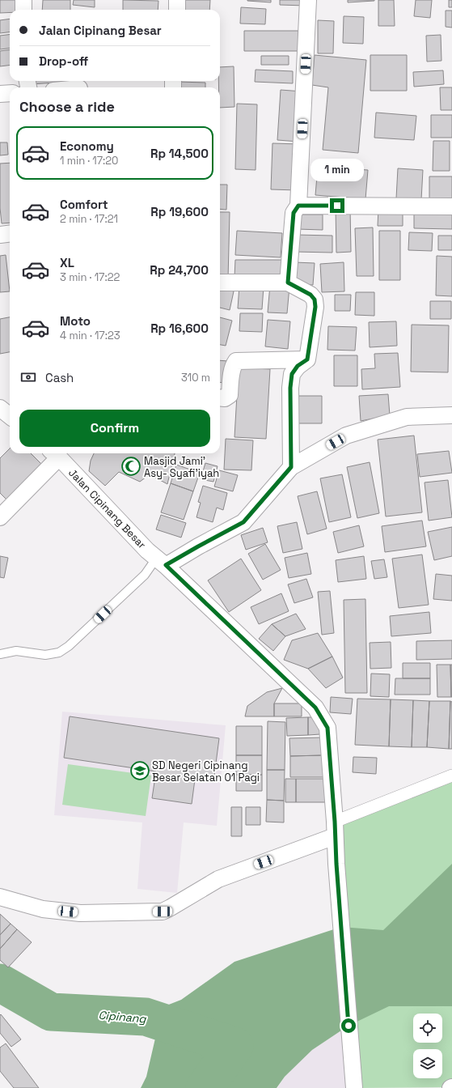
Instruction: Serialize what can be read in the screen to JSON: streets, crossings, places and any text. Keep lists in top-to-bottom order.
{
  "streets": {
    "street": ["Jalan Cipinang Besar"]
  },
  "water": ["Cipinang"],
  "places": {
    "mosque": ["Masjid Jami' Asy- Syafi'iyah"],
    "school or university": ["SD Negeri Cipinang Besar Selatan 01 Pagi"]
  },
  "page": {
    "banner": ["Jalan Cipinang Besar", "Drop-off"],
    "heading": "Choose a ride",
    "list": [
      {
        "name": "Economy",
        "note": "1 min · 17:20",
        "value": "Rp 14,500"
      },
      {
        "name": "Comfort",
        "note": "2 min · 17:21",
        "value": "Rp 19,600"
      },
      {
        "name": "XL",
        "note": "3 min · 17:22",
        "value": "Rp 24,700"
      },
      {
        "name": "Moto",
        "note": "4 min · 17:23",
        "value": "Rp 16,600"
      }
    ],
    "bubble": "1 min",
    "pay": ["Cash", "310 m"],
    "buttons": "Confirm"
  }
}
